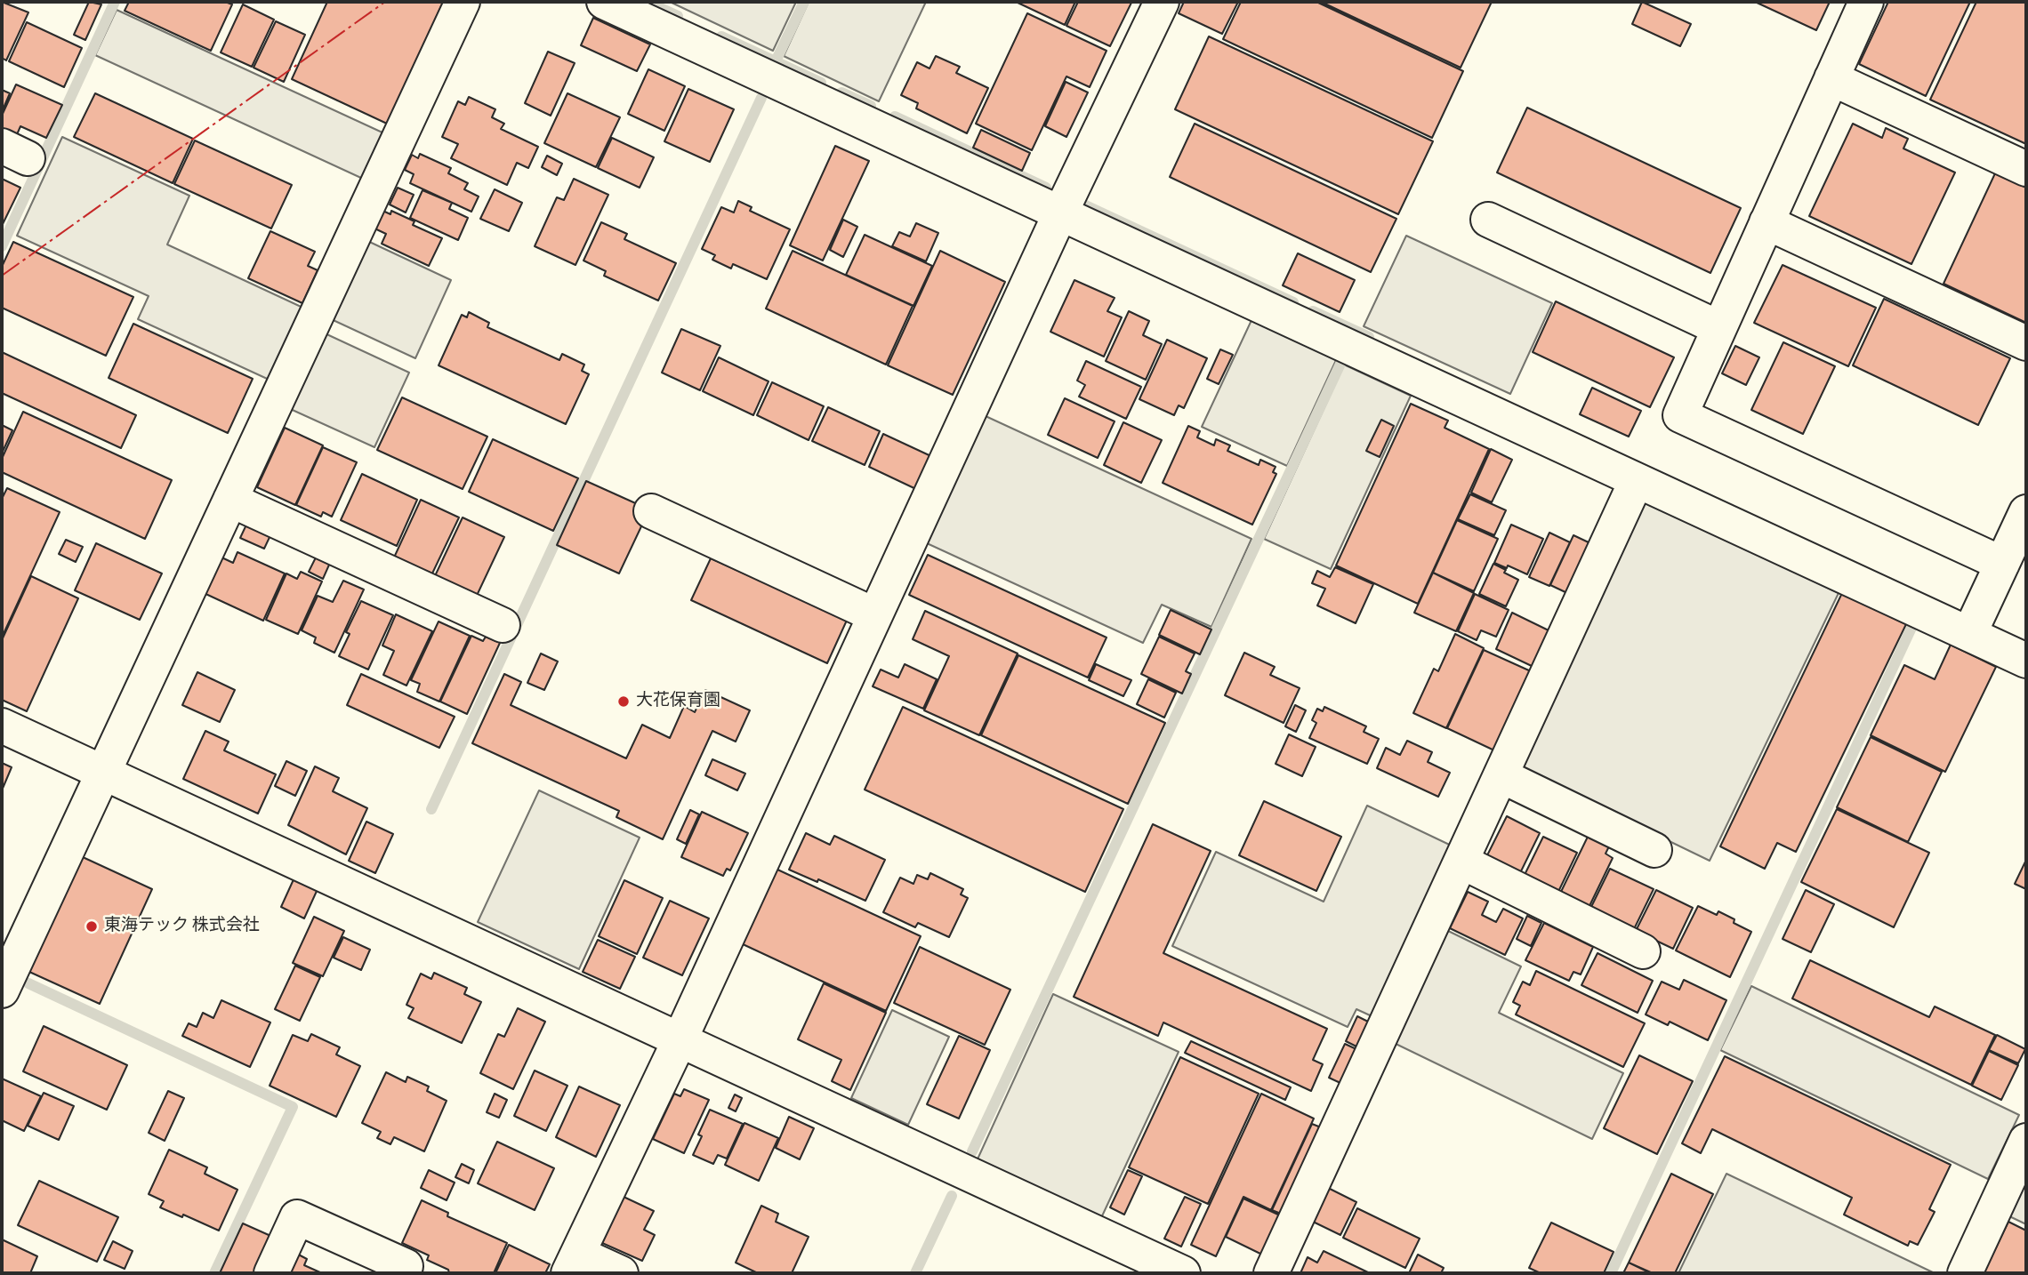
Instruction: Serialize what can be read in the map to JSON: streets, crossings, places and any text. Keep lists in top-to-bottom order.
{
  "places": ["大花保育園", "東海テック 株式会社"]
}
